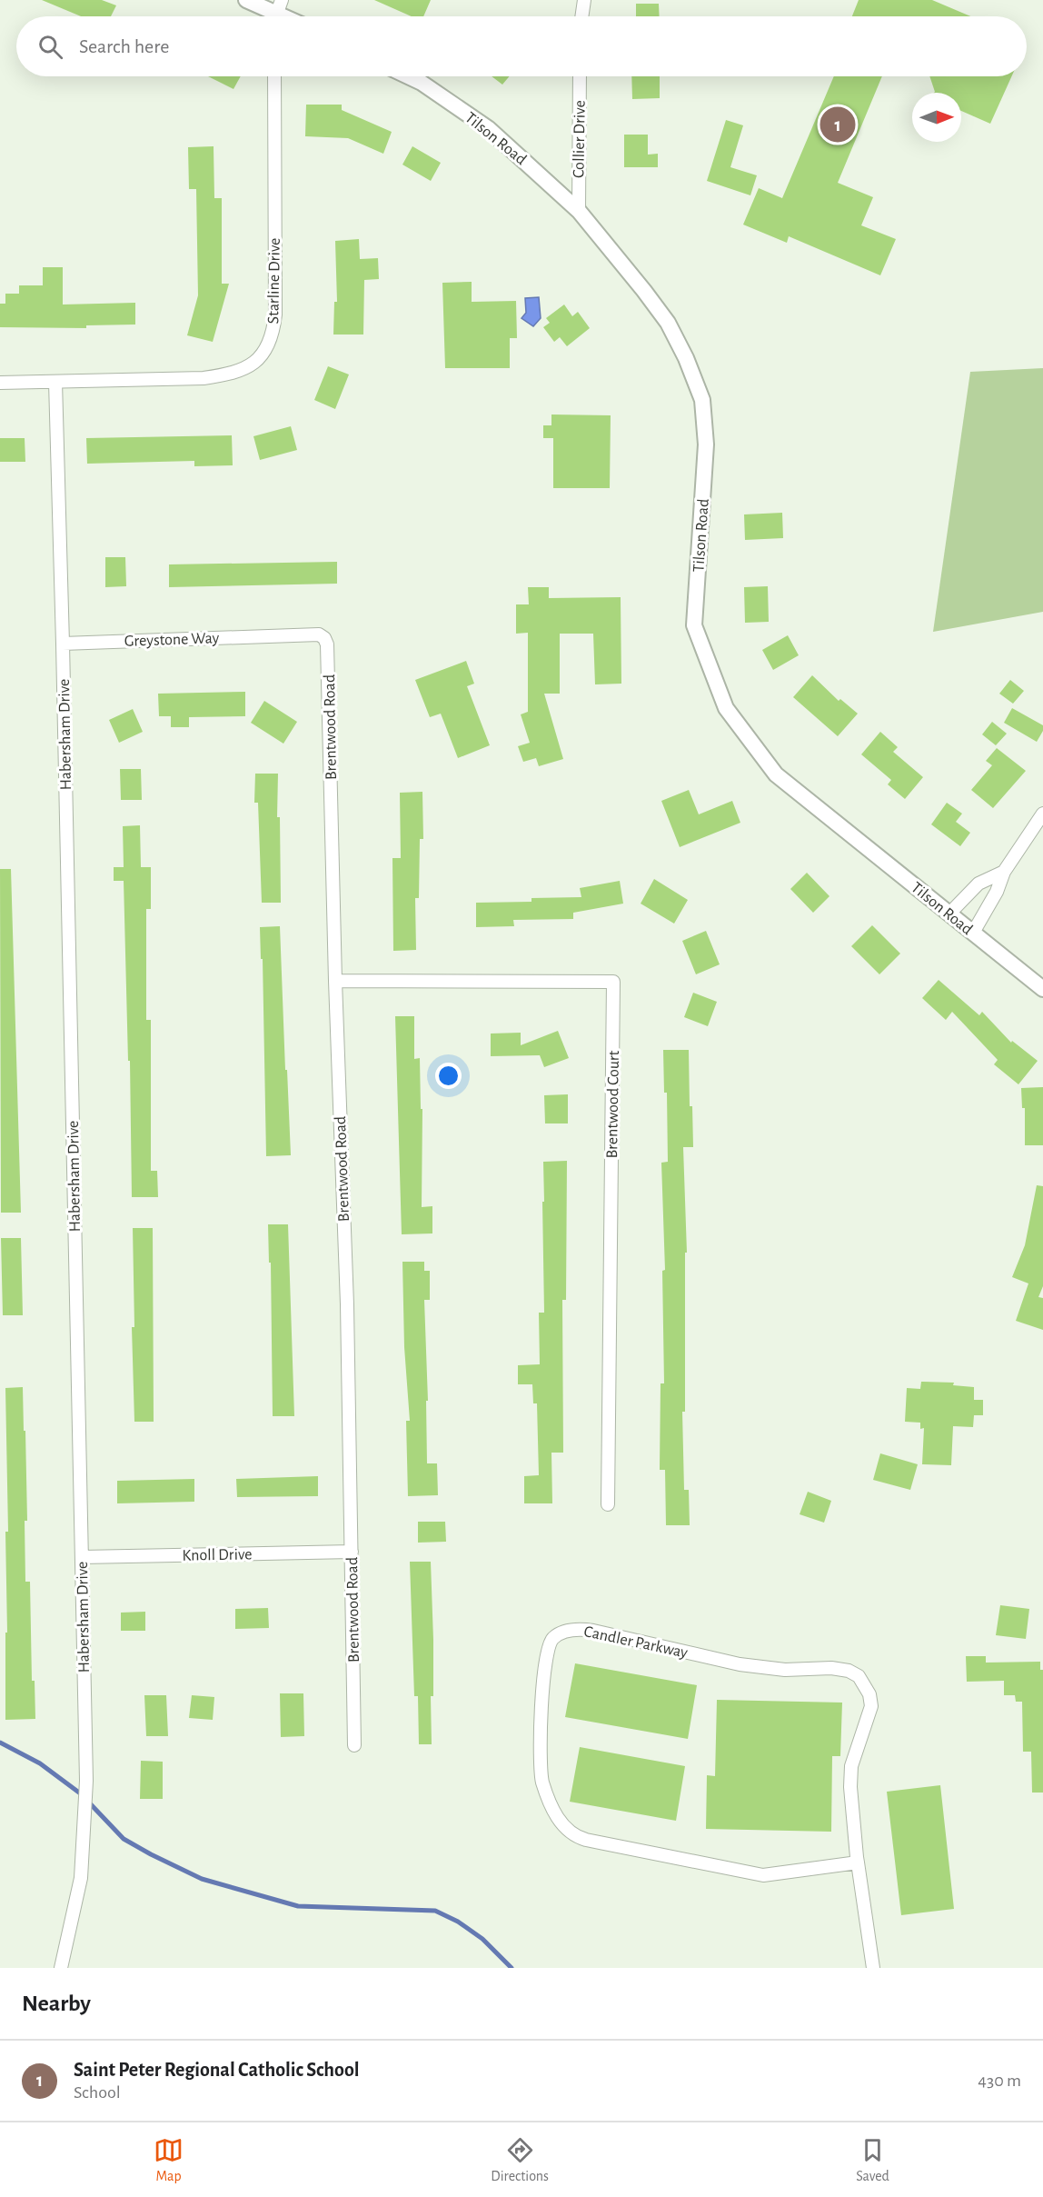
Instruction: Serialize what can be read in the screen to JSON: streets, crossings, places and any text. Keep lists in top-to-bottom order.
{
  "streets": {
    "street": [
      "Tilson Road",
      "Collier Drive",
      "Starline Drive",
      "Greystone Way",
      "Brentwood Road",
      "Habersham Drive",
      "Brentwood Court",
      "Knoll Drive",
      "Candler Parkway"
    ]
  },
  "crossings": [
    ["Tilson Road", "Collier Drive"],
    ["Starline Drive", "Habersham Drive"],
    ["Greystone Way", "Brentwood Road"],
    ["Greystone Way", "Habersham Drive"],
    ["Brentwood Road", "Brentwood Court"],
    ["Brentwood Road", "Knoll Drive"],
    ["Habersham Drive", "Knoll Drive"]
  ],
  "north": "right",
  "page": {
    "search": "Search here",
    "pins": "1",
    "heading": "Nearby",
    "list": [
      {
        "mark": "1",
        "name": "Saint Peter Regional Catholic School",
        "note": "School",
        "value": "430 m"
      }
    ],
    "nav": ["Map", "Directions", "Saved"]
  }
}
